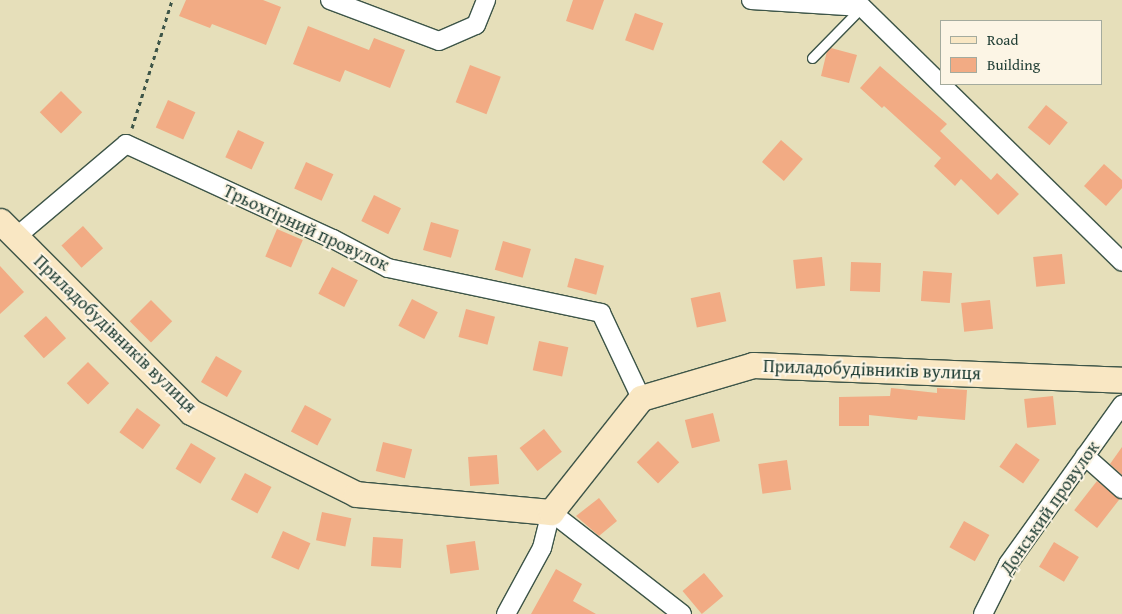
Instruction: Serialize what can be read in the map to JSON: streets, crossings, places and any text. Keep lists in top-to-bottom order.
{
  "streets": {
    "street": ["Трьохгірний провулок", "Приладобудівників вулиця", "Донський провулок"]
  },
  "crossings": [
    ["Трьохгірний провулок", "Приладобудівників вулиця"]
  ],
  "legend": ["Road", "Building"]
}
